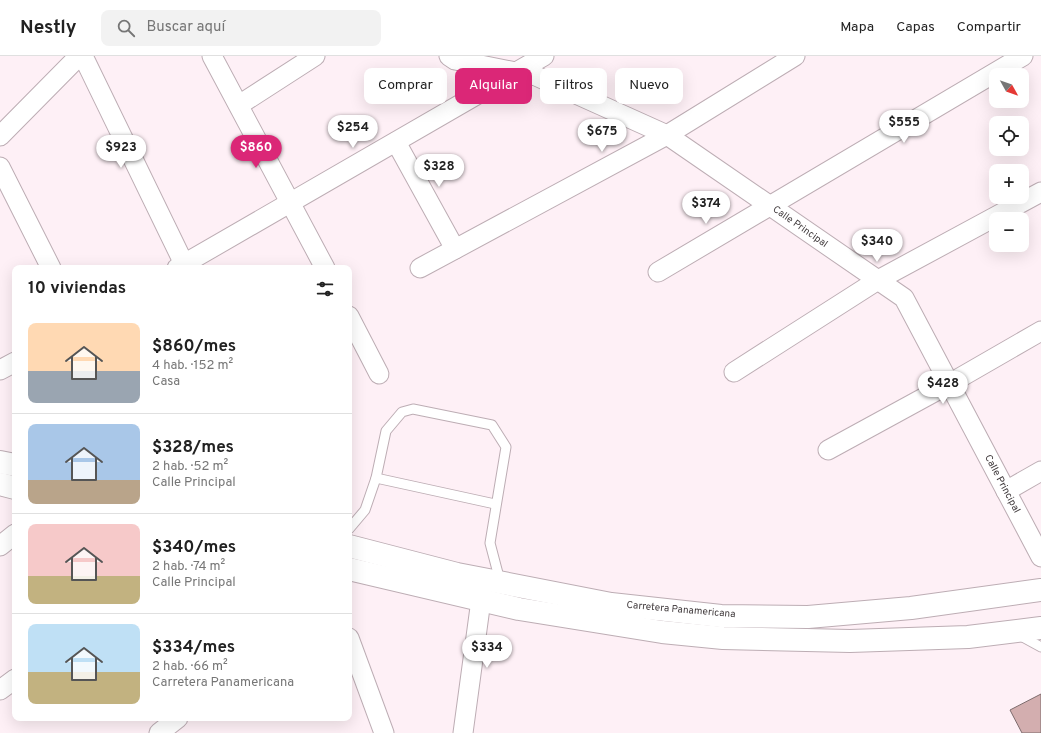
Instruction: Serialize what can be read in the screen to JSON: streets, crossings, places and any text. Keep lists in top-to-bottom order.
{
  "streets": {
    "highway": ["Carretera Panamericana"],
    "street": ["Calle Principal"]
  },
  "north": "bottom right",
  "page": {
    "header": "Nestly",
    "search": "Buscar aquí",
    "nav": ["Mapa", "Capas", "Compartir"],
    "map_buttons": ["+", "−"],
    "chip": [
      "Comprar",
      "Alquilar",
      "Filtros",
      "Nuevo"
    ],
    "price": [
      "$555",
      "$254",
      "$675",
      "$923",
      "$860",
      "$328",
      "$374",
      "$340",
      "$428",
      "$334"
    ],
    "heading": "10 viviendas",
    "list": [
      {
        "name": "$860/mes",
        "note": "4 hab. · 152 m² · Casa"
      },
      {
        "name": "$328/mes",
        "note": "2 hab. · 52 m² · Calle Principal"
      },
      {
        "name": "$340/mes",
        "note": "2 hab. · 74 m² · Calle Principal"
      },
      {
        "name": "$334/mes",
        "note": "2 hab. · 66 m² · Carretera Panamericana"
      }
    ]
  }
}
